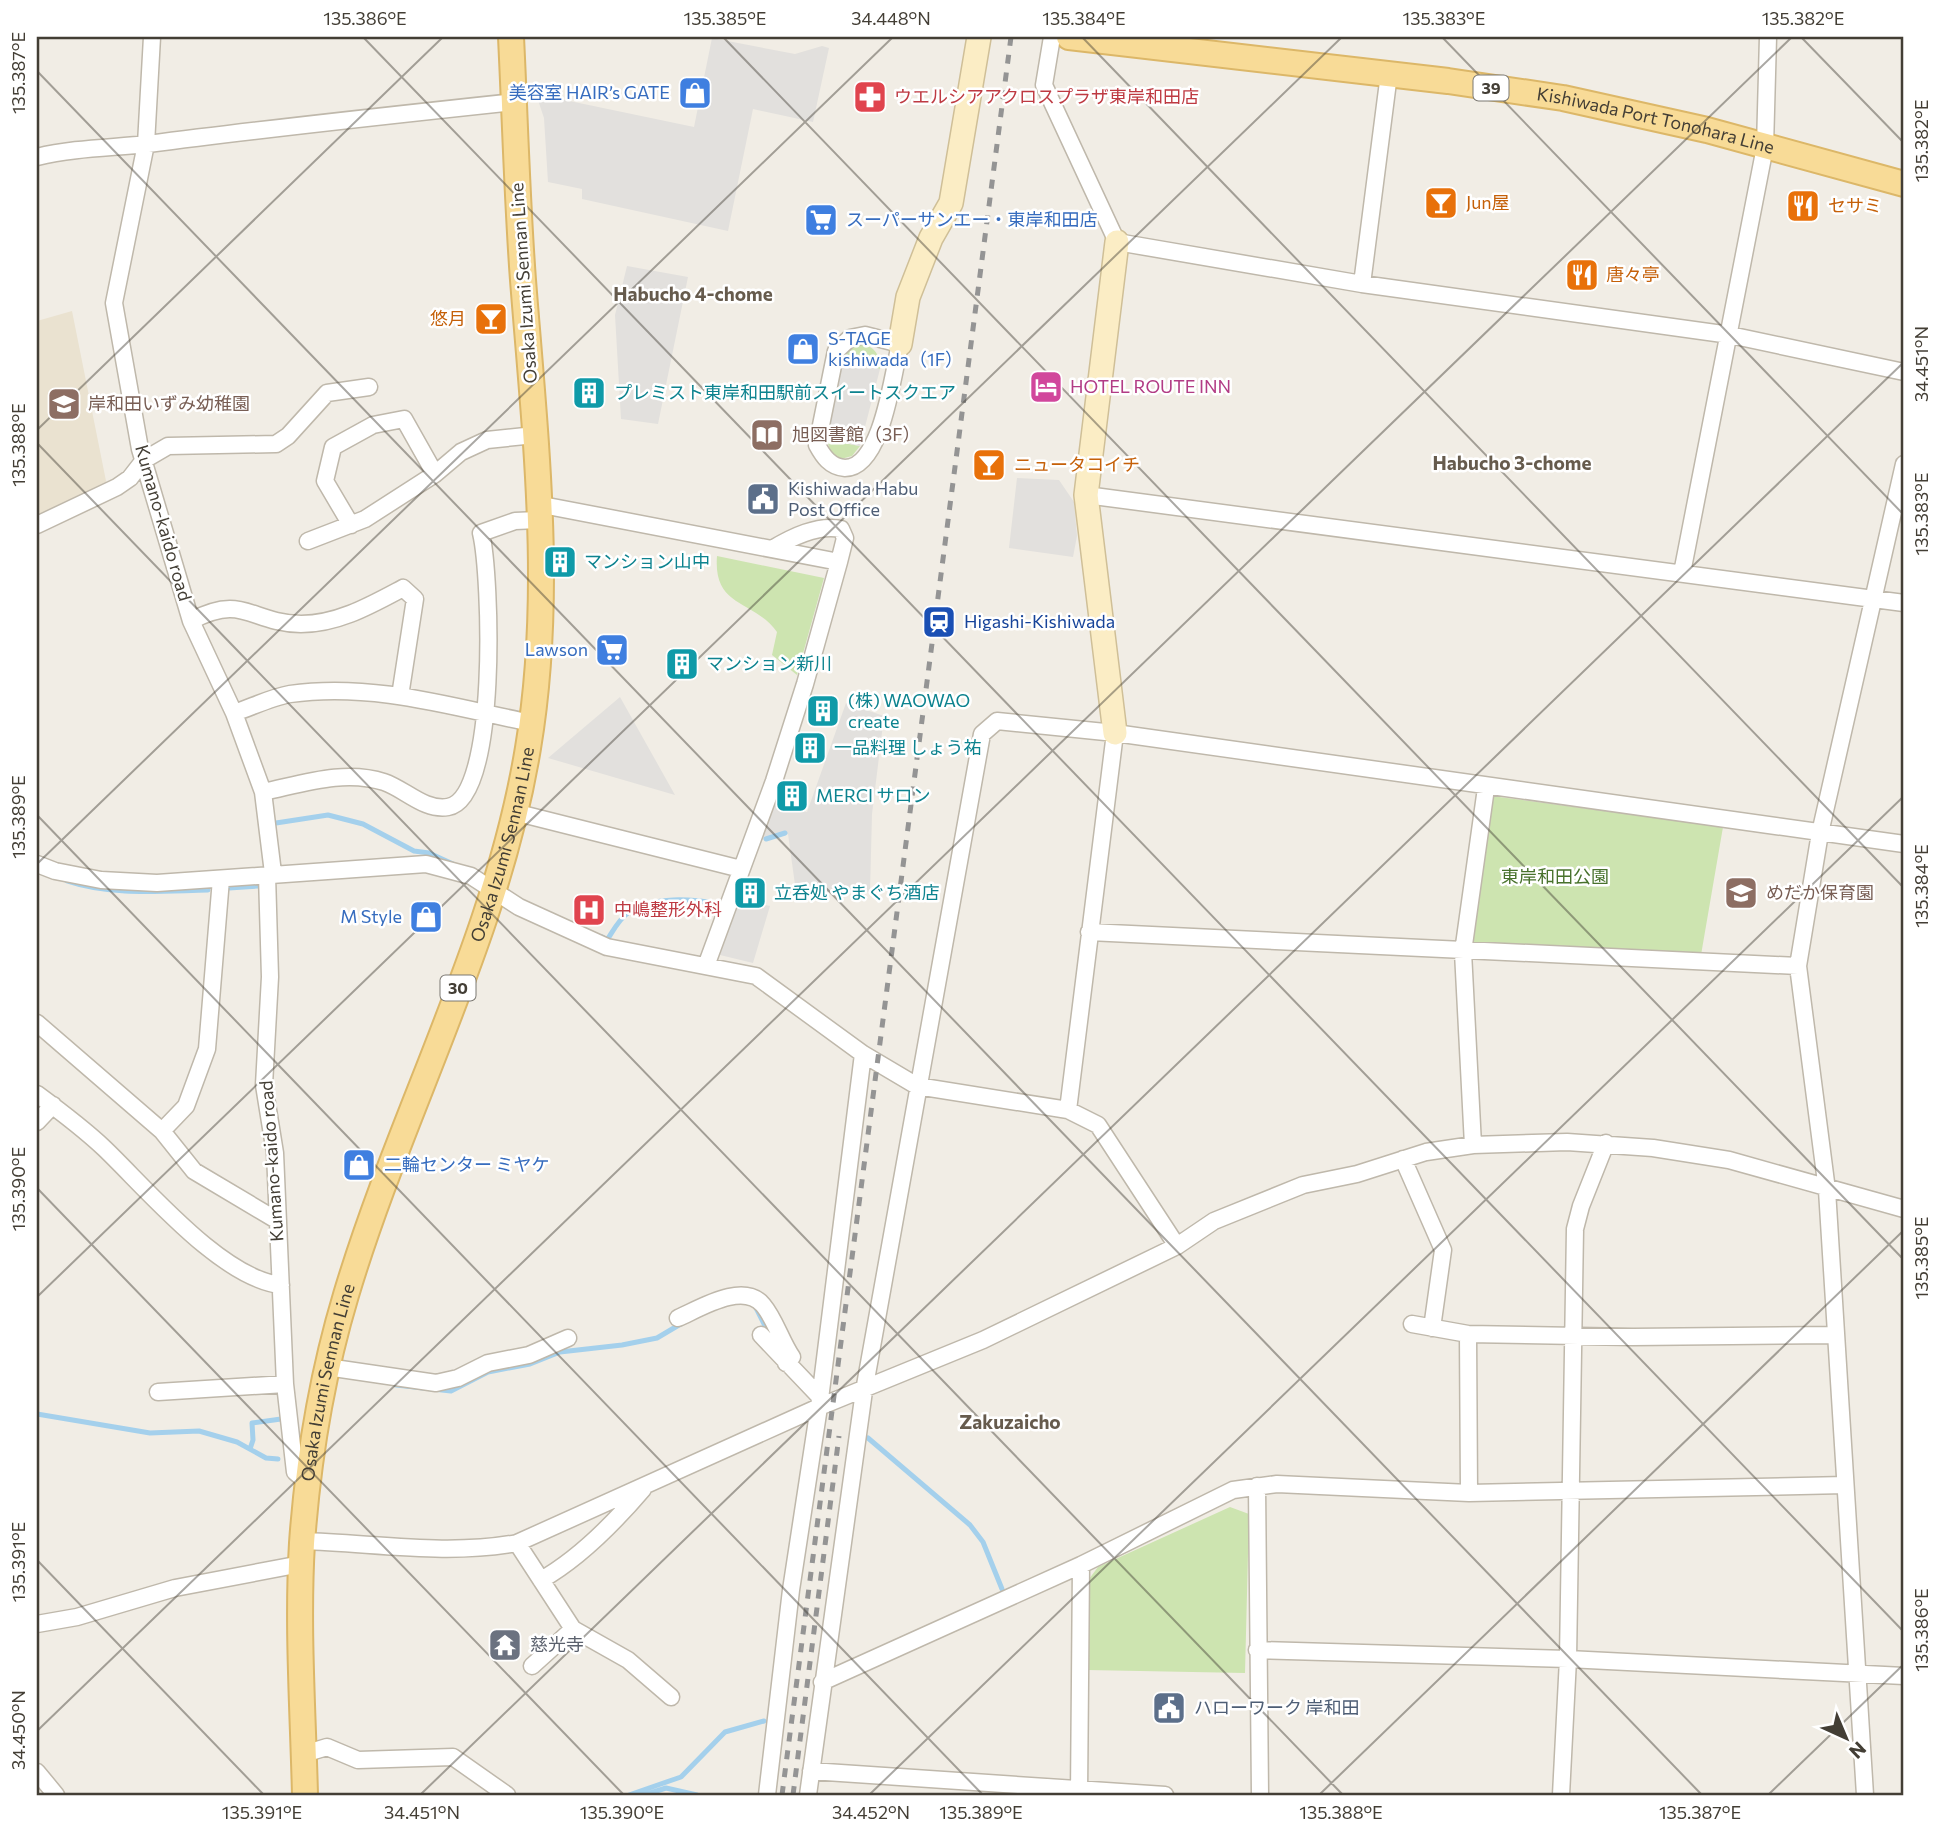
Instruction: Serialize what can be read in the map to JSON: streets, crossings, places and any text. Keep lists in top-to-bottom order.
{
  "streets": {
    "main road": [
      "39",
      "Kishiwada Port Tonohara Line",
      "Osaka Izumi Sennan Line",
      "30"
    ],
    "street": ["Kumano-kaido road"]
  },
  "crossings": [
    ["Osaka Izumi Sennan Line", "Kumano-kaido road"]
  ],
  "districts": ["Habucho 4-chome", "Habucho 3-chome", "Zakuzaicho"],
  "parks": ["東岸和田公園"],
  "places": {
    "shop": [
      "美容室 HAIR’s GATE",
      "S-TAGE kishiwada（1F）",
      "M Style",
      "二輪センター ミヤケ"
    ],
    "pharmacy": ["ウエルシアアクロスプラザ東岸和田店"],
    "bar": ["Jun屋", "悠月", "ニュータコイチ"],
    "restaurant": ["セサミ", "唐々亭"],
    "supermarket": ["スーパーサンエー・東岸和田店", "Lawson"],
    "hotel": ["HOTEL ROUTE INN"],
    "building": [
      "プレミスト東岸和田駅前スイートスクエア",
      "マンション山中",
      "マンション新川",
      "(株) WAOWAO create",
      "一品料理 しょう祐",
      "MERCI サロン",
      "立呑処 やまぐち酒店"
    ],
    "school or university": ["岸和田いずみ幼稚園", "めだか保育園"],
    "library": ["旭図書館（3F）"],
    "public building": ["Kishiwada Habu Post Office", "ハローワーク 岸和田"],
    "station": ["Higashi-Kishiwada"],
    "hospital": ["中嶋整形外科"],
    "temple": ["慈光寺"]
  },
  "north": "bottom right",
  "coordinates": [
    "135.386°E",
    "135.385°E",
    "34.448°N",
    "135.384°E",
    "135.383°E",
    "135.382°E",
    "135.387°E",
    "34.451°N",
    "135.388°E",
    "135.389°E",
    "135.390°E",
    "135.391°E",
    "34.450°N",
    "34.452°N"
  ]
}
